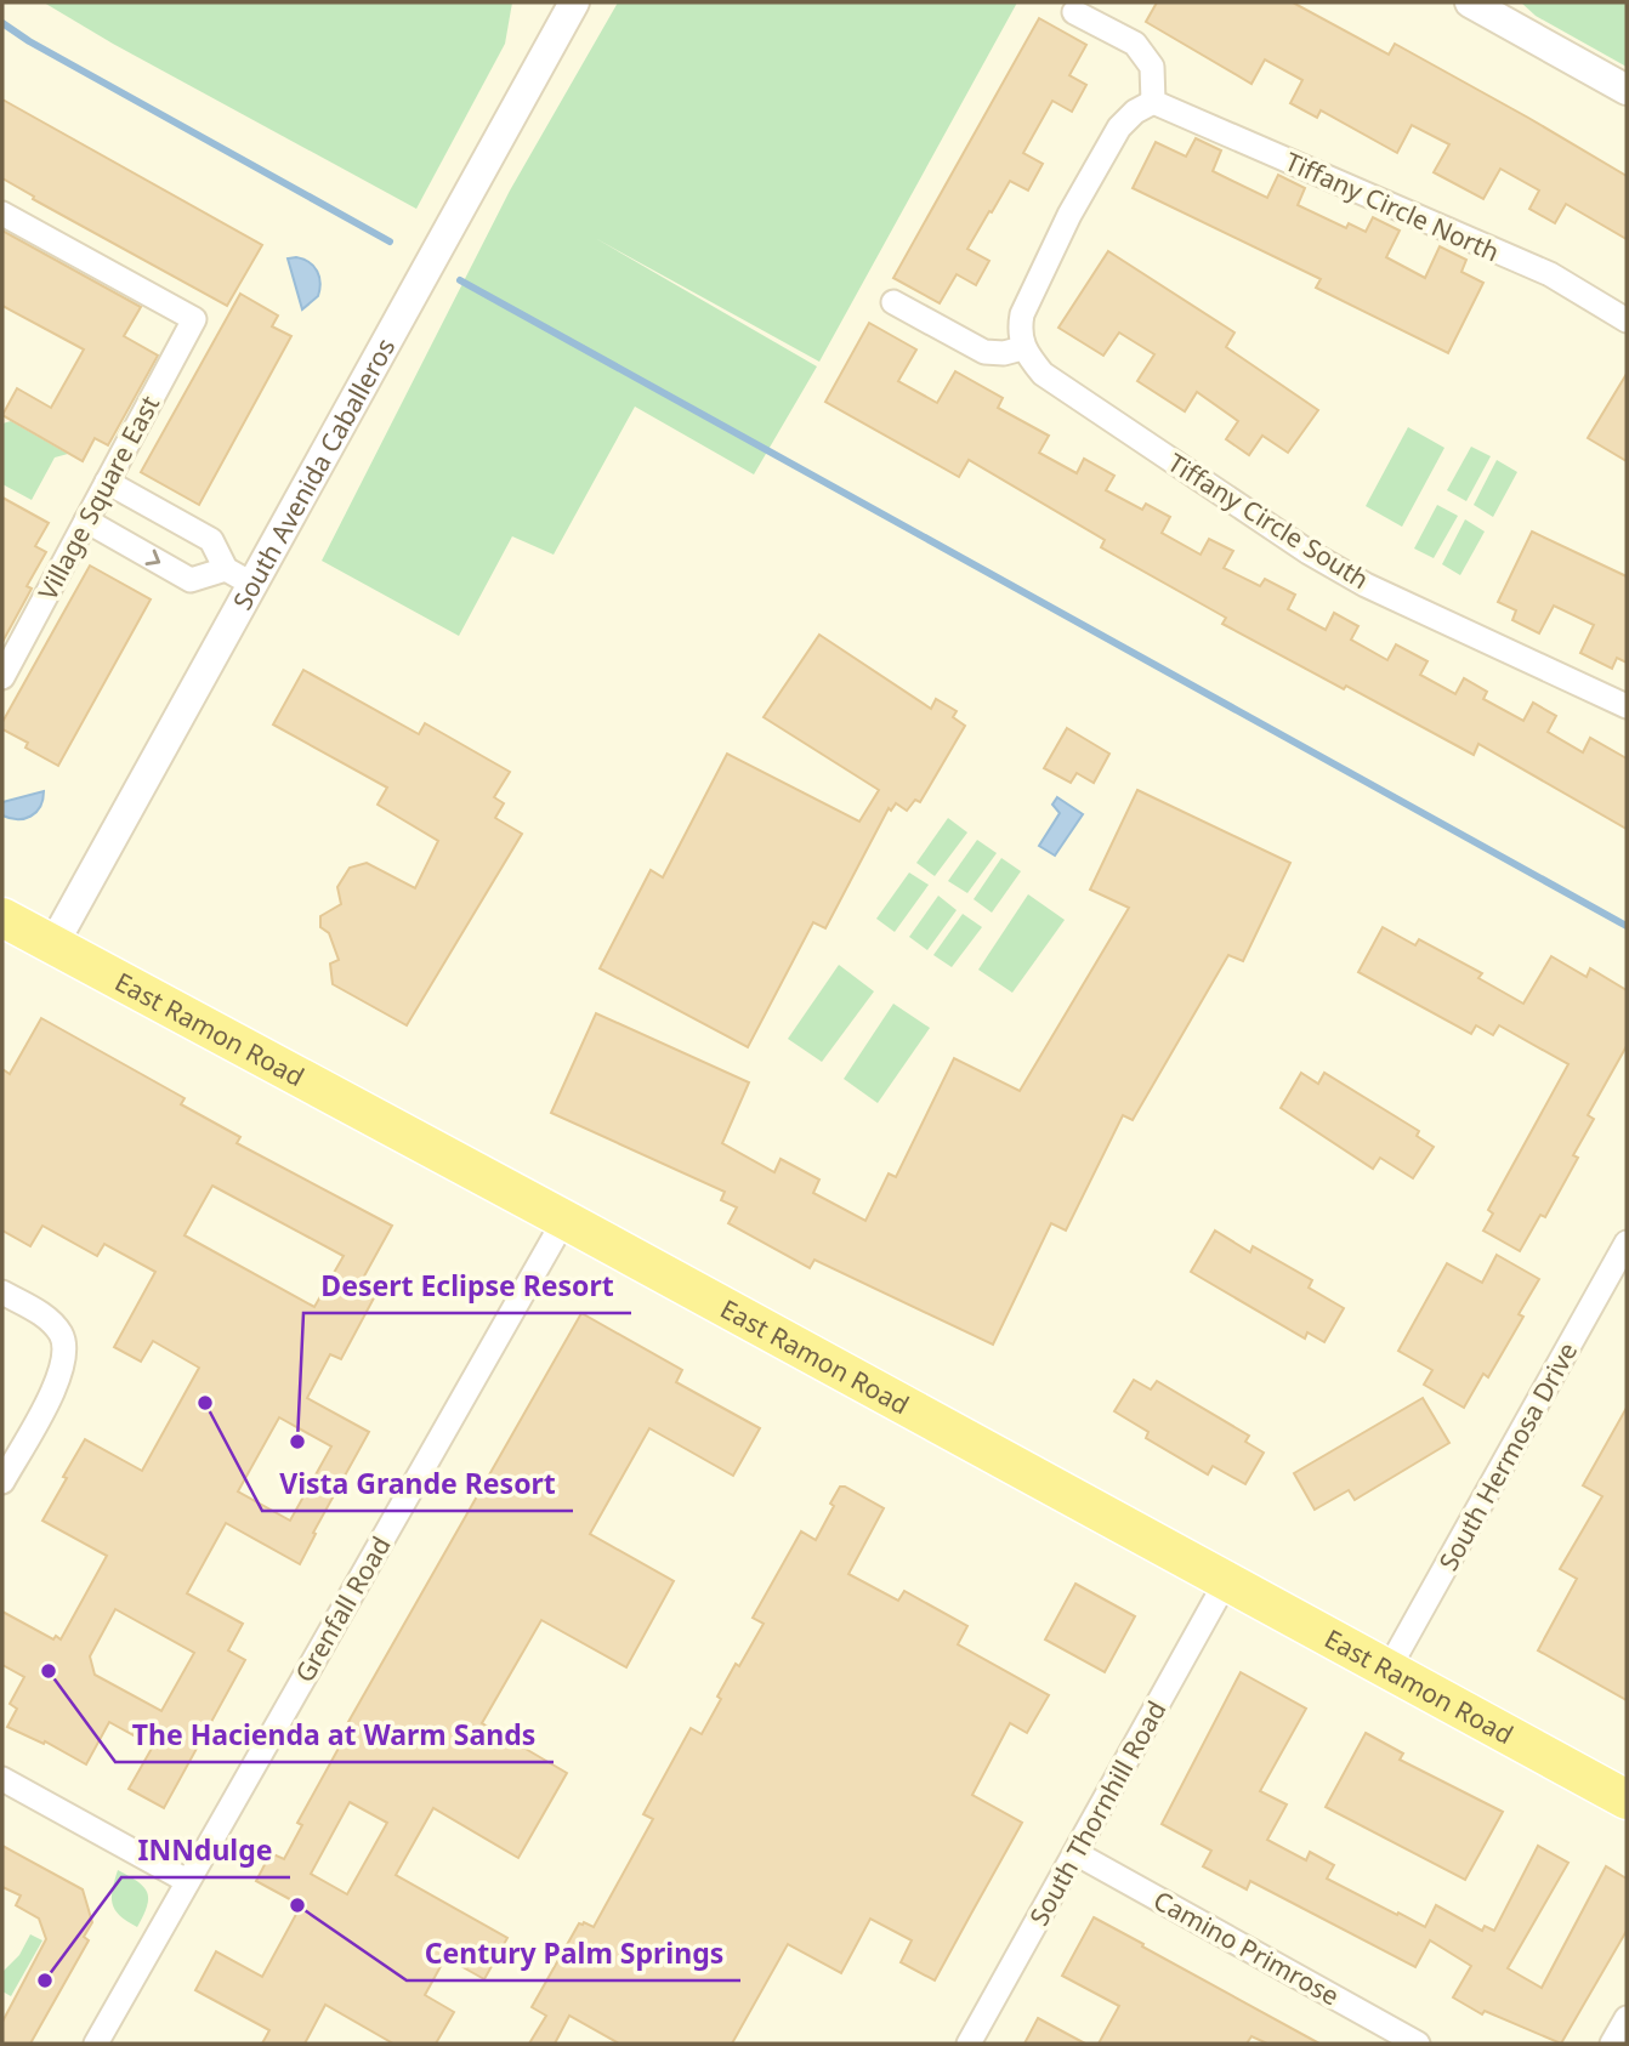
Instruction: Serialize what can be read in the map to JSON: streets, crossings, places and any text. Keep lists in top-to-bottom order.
{
  "streets": {
    "main road": ["East Ramon Road"],
    "street": [
      "Tiffany Circle North",
      "South Avenida Caballeros",
      "Village Square East",
      "Tiffany Circle South",
      "South Hermosa Drive",
      "Grenfall Road",
      "South Thornhill Road",
      "Camino Primrose"
    ]
  },
  "crossings": [
    ["South Avenida Caballeros", "East Ramon Road"],
    ["East Ramon Road", "South Hermosa Drive"],
    ["East Ramon Road", "Grenfall Road"],
    ["East Ramon Road", "South Thornhill Road"],
    ["South Thornhill Road", "Camino Primrose"]
  ],
  "places": [
    "Vista Grande Resort",
    "Desert Eclipse Resort",
    "The Hacienda at Warm Sands",
    "Century Palm Springs",
    "INNdulge"
  ]
}
